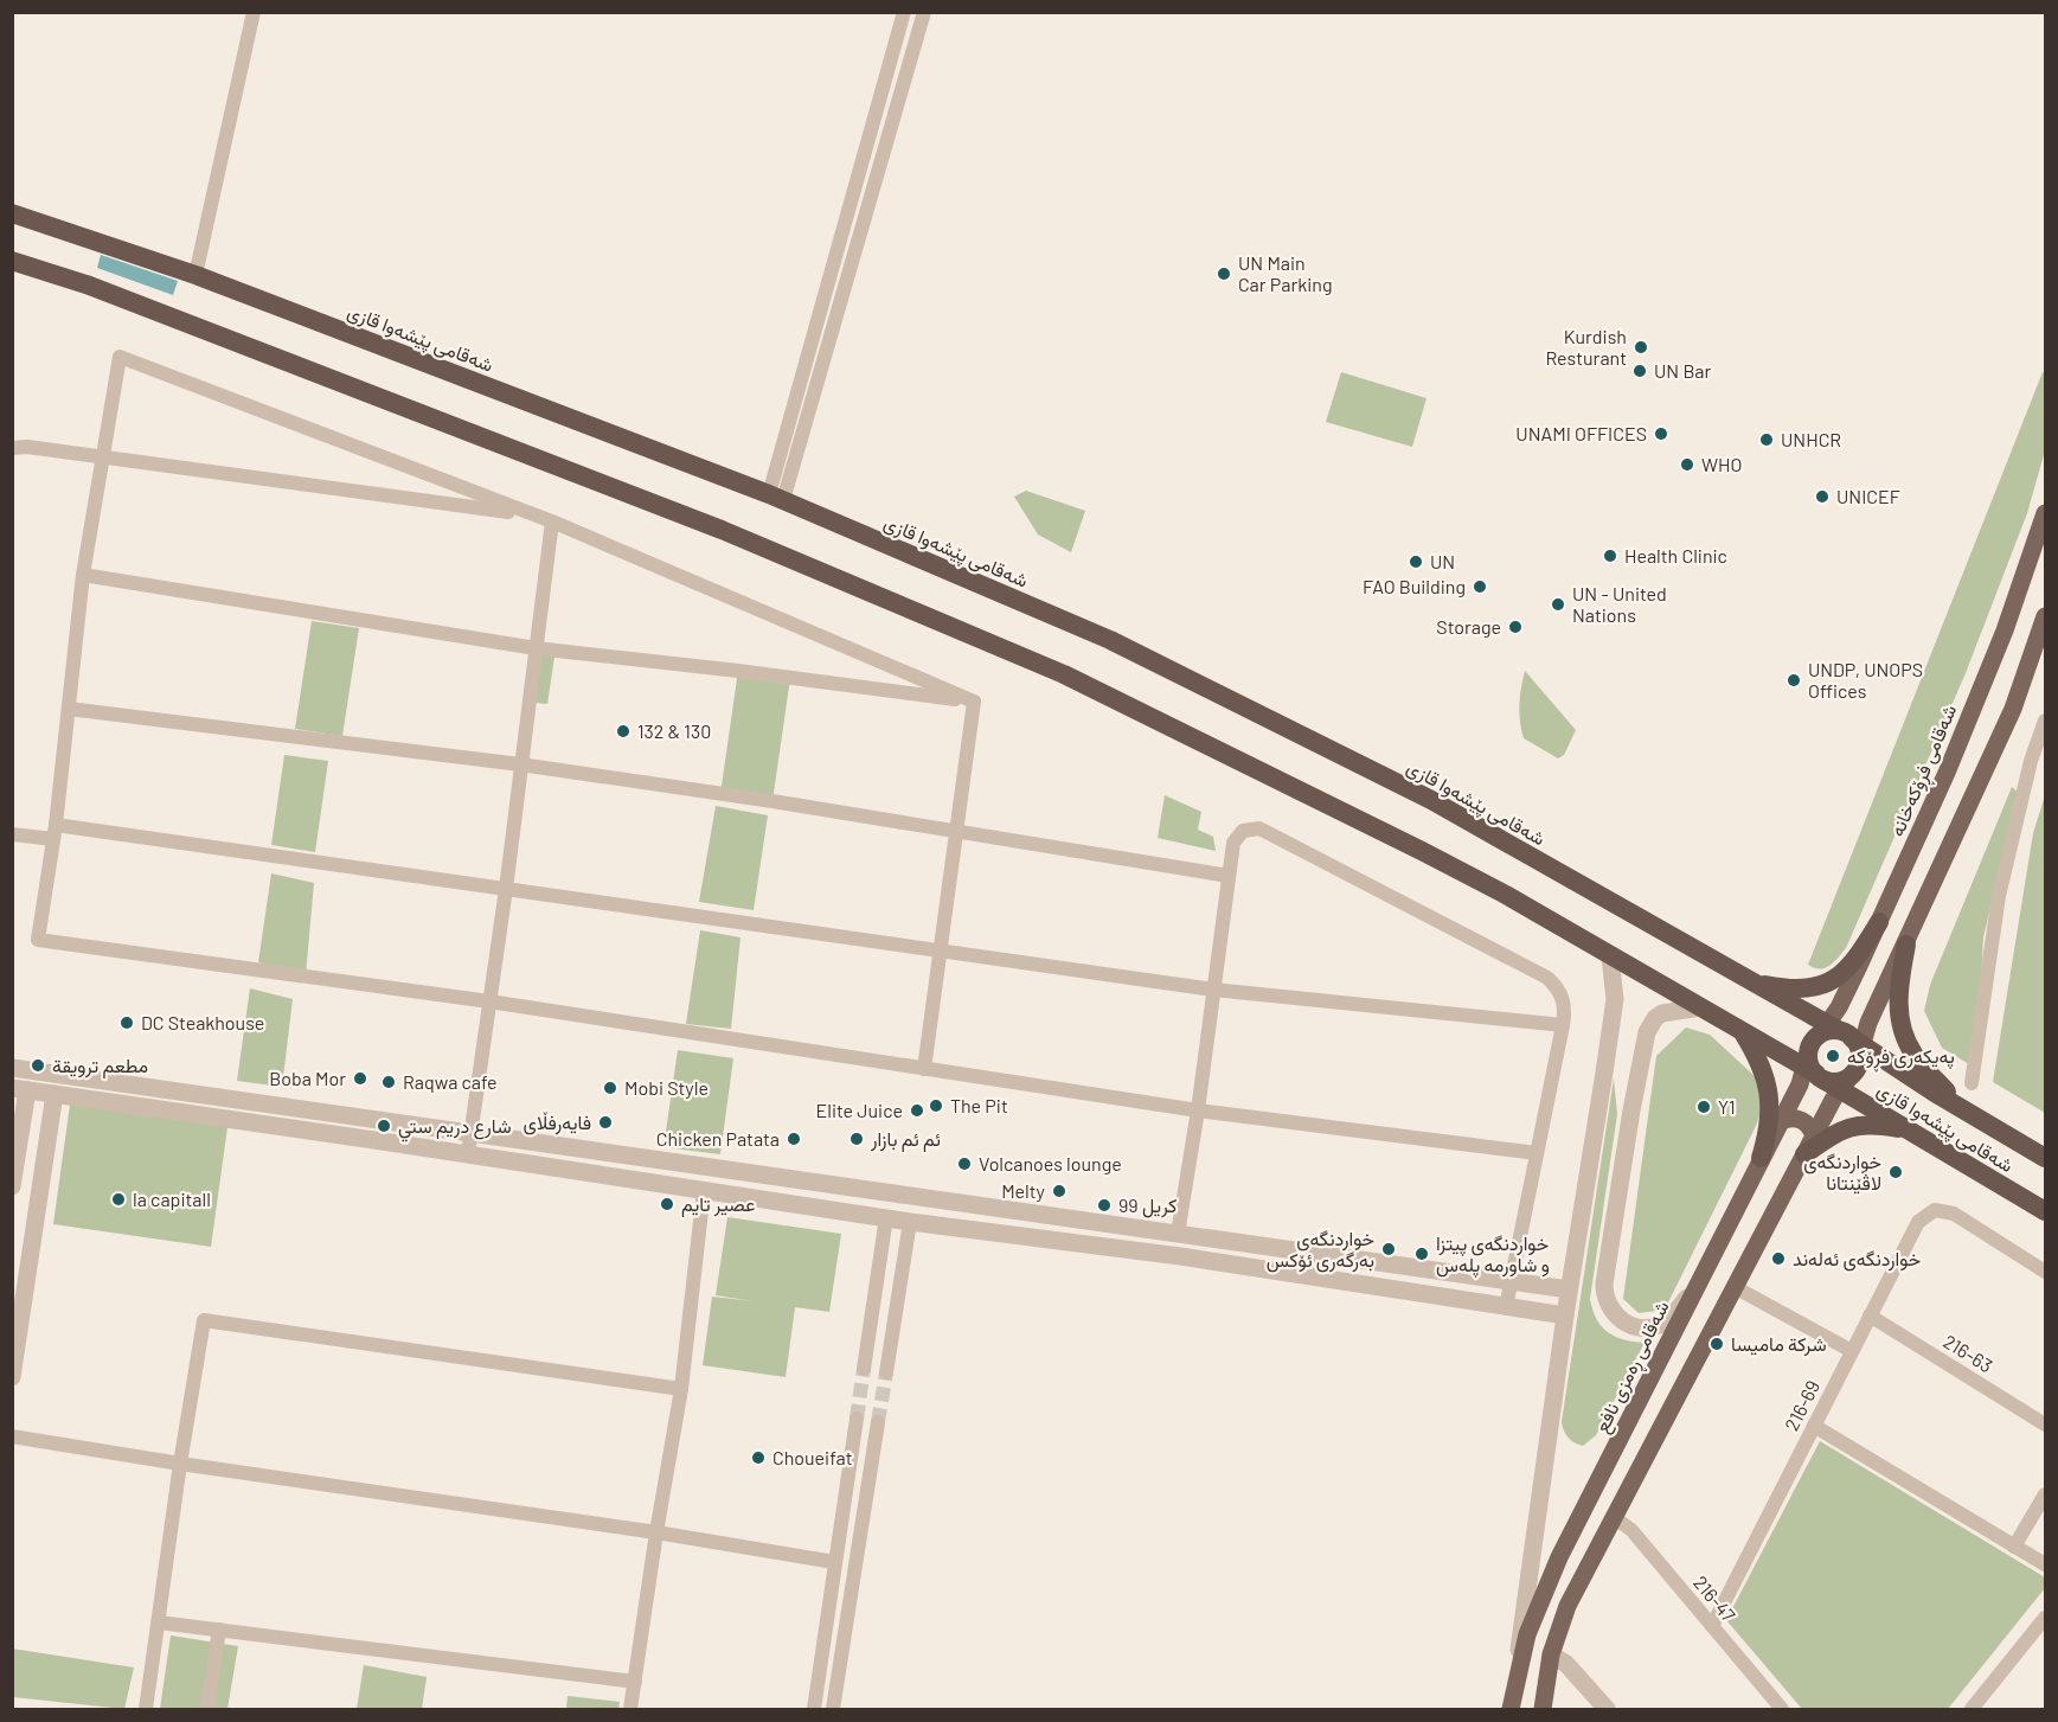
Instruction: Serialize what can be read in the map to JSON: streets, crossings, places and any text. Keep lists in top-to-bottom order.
{
  "streets": {
    "highway": ["شەقامی پێشەوا قازی"],
    "main road": ["شەقامی فڕۆکەخانە", "شەقامی ڕەمزی نافع"],
    "street": ["216-63", "216-69", "216-47"]
  },
  "crossings": [
    ["شەقامی پێشەوا قازی", "شەقامی فڕۆکەخانە"],
    ["شەقامی پێشەوا قازی", "شەقامی ڕەمزی نافع"],
    ["شەقامی فڕۆکەخانە", "شەقامی ڕەمزی نافع"],
    ["216-63", "216-69"],
    ["216-69", "216-47"]
  ],
  "places": [
    "UN Main Car Parking",
    "Kurdish Resturant",
    "UN Bar",
    "UNAMI OFFICES",
    "UNHCR",
    "WHO",
    "UNICEF",
    "Health Clinic",
    "UN",
    "FAO Building",
    "UN - United Nations",
    "Storage",
    "UNDP, UNOPS Offices",
    "132 & 130",
    "DC Steakhouse",
    "پەیکەری فڕۆکە",
    "مطعم ترويقة",
    "Boba Mor",
    "Raqwa cafe",
    "Mobi Style",
    "The Pit",
    "Y1",
    "Elite Juice",
    "فايەرفڵای",
    "شارع دريم ستي",
    "Chicken Patata",
    "ئم ئم بازار",
    "Volcanoes lounge",
    "خواردنگەی لاڤێنتانا",
    "Melty",
    "la capitall",
    "عصير تايم",
    "99 كريل",
    "خواردنگەی بەرگەری ئۆکس",
    "خواردنگەی پیتزا و شاورمە پلەس",
    "خواردنگەی ئەلەند",
    "شركة ماميسا",
    "Choueifat"
  ]
}
